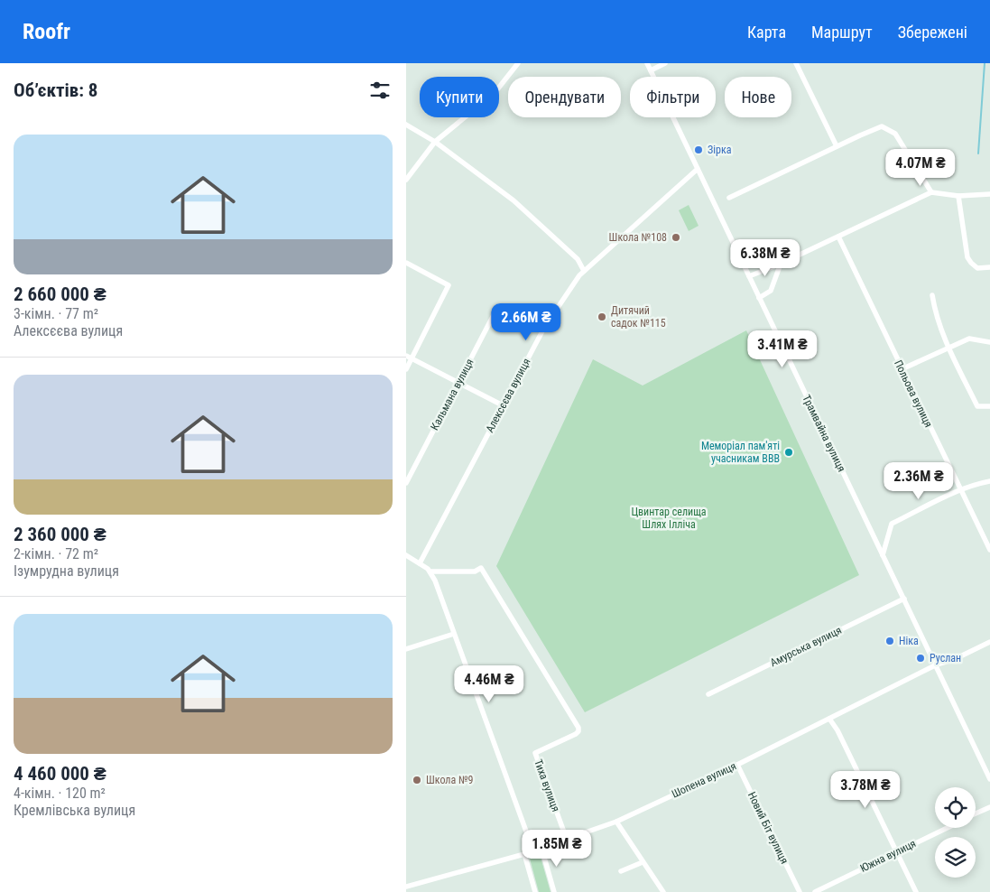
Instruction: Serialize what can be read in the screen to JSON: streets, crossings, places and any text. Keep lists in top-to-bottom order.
{
  "streets": {
    "street": [
      "Польова вулиця",
      "Кальмана вулиця",
      "Алексєєва вулиця",
      "Трамвайна вулиця",
      "Амурська вулиця",
      "Шопена вулиця",
      "Тиха вулиця",
      "Новий Біт вулиця",
      "Южна вулиця"
    ]
  },
  "crossings": [
    ["Алексєєва вулиця", "Трамвайна вулиця"],
    ["Трамвайна вулиця", "Амурська вулиця"],
    ["Трамвайна вулиця", "Шопена вулиця"],
    ["Шопена вулиця", "Тиха вулиця"],
    ["Шопена вулиця", "Новий Біт вулиця"]
  ],
  "parks": ["Цвинтар селища Шлях Ілліча"],
  "places": [
    "Зірка",
    "Школа №108",
    "Дитячий садок №115",
    "Меморіал пам'яті учасникам ВВВ",
    "Ніка",
    "Руслан",
    "Школа №9"
  ],
  "page": {
    "header": "Roofr",
    "nav": ["Карта", "Маршрут", "Збережені"],
    "heading": "Об’єктів: 8",
    "chip": [
      "Купити",
      "Орендувати",
      "Фільтри",
      "Нове"
    ],
    "list": [
      {
        "name": "2 660 000 ₴",
        "note": "3-кімн. · 77 m² · Алексєєва вулиця"
      },
      {
        "name": "2 360 000 ₴",
        "note": "2-кімн. · 72 m² · Ізумрудна вулиця"
      },
      {
        "name": "4 460 000 ₴",
        "note": "4-кімн. · 120 m² · Кремлівська вулиця"
      }
    ],
    "price": [
      "4.07M ₴",
      "6.38M ₴",
      "2.66M ₴",
      "3.41M ₴",
      "2.36M ₴",
      "4.46M ₴",
      "3.78M ₴",
      "1.85M ₴"
    ]
  }
}
